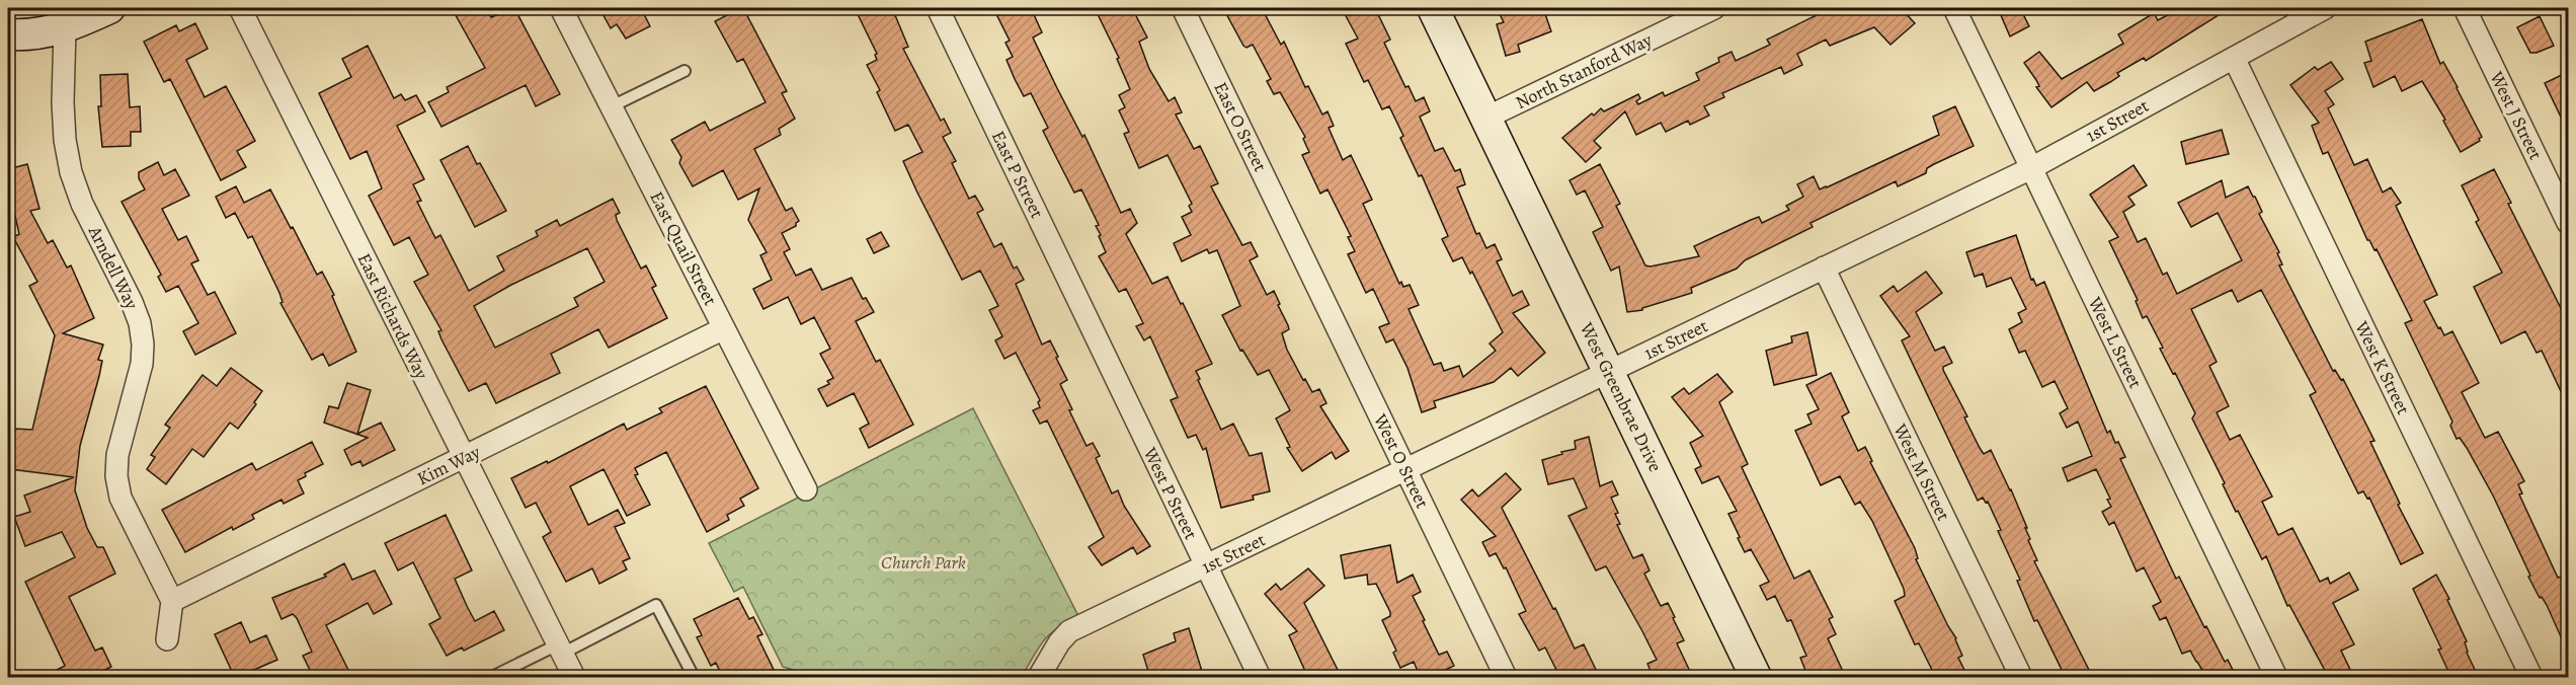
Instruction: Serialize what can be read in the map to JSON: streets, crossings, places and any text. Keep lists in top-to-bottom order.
{
  "streets": {
    "street": [
      "North Stanford Way",
      "West J Street",
      "1st Street",
      "East O Street",
      "East P Street",
      "East Quail Street",
      "Arndell Way",
      "East Richards Way",
      "West L Street",
      "West K Street",
      "West Greenbrae Drive",
      "West O Street",
      "Kim Way",
      "West M Street",
      "West P Street"
    ]
  },
  "crossings": [
    ["North Stanford Way", "West Greenbrae Drive"],
    ["1st Street", "West L Street"],
    ["1st Street", "West K Street"],
    ["1st Street", "West Greenbrae Drive"],
    ["1st Street", "West O Street"],
    ["1st Street", "West M Street"],
    ["1st Street", "West P Street"],
    ["East O Street", "West O Street"],
    ["East P Street", "West P Street"],
    ["East Quail Street", "Kim Way"],
    ["Arndell Way", "Kim Way"],
    ["East Richards Way", "Kim Way"]
  ],
  "parks": ["Church Park"]
}
